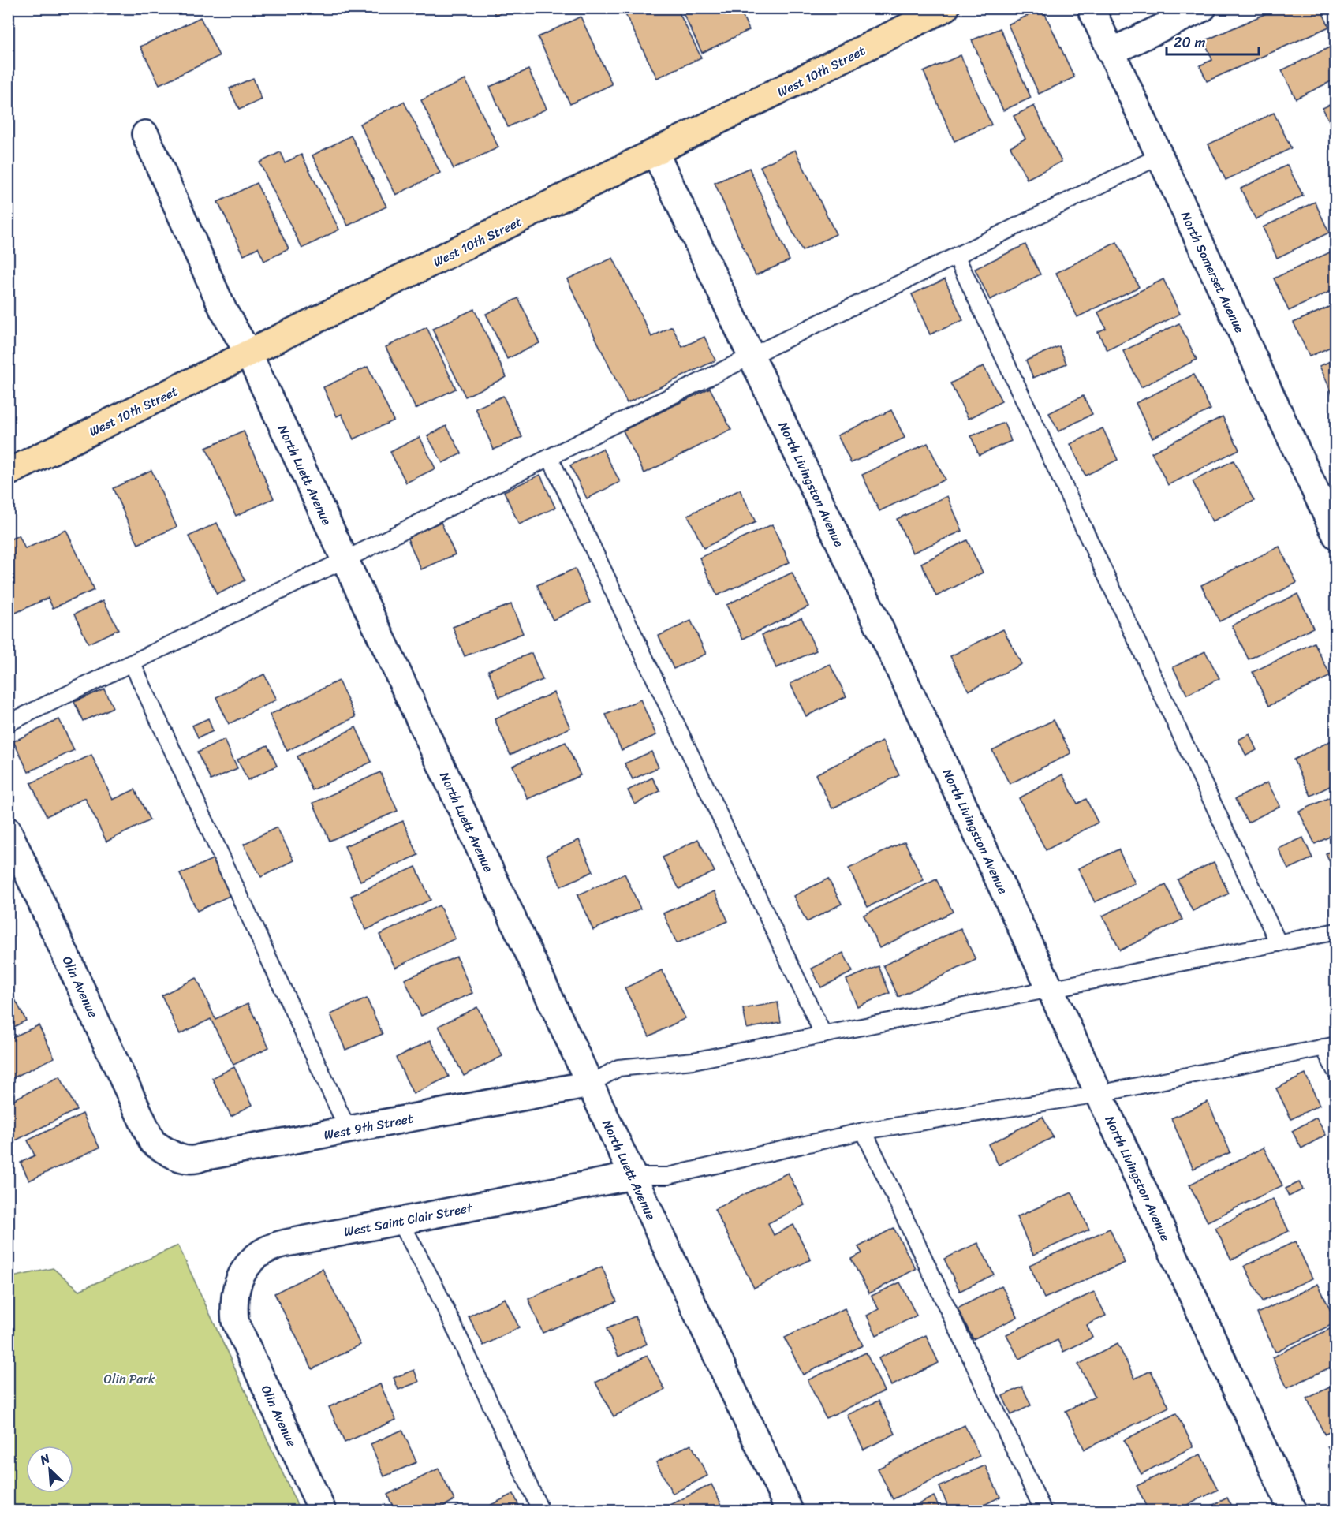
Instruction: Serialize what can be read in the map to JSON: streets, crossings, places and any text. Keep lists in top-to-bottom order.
{
  "streets": {
    "main road": ["West 10th Street"],
    "street": [
      "North Somerset Avenue",
      "North Luett Avenue",
      "North Livingston Avenue",
      "Olin Avenue",
      "West 9th Street",
      "West Saint Clair Street"
    ]
  },
  "crossings": [
    ["West 10th Street", "North Luett Avenue"],
    ["West 10th Street", "North Livingston Avenue"],
    ["North Luett Avenue", "West 9th Street"],
    ["North Luett Avenue", "West Saint Clair Street"],
    ["Olin Avenue", "West 9th Street"],
    ["Olin Avenue", "West Saint Clair Street"]
  ],
  "parks": ["Olin Park"],
  "scale_bar": "20 m",
  "north": "top left"
}
